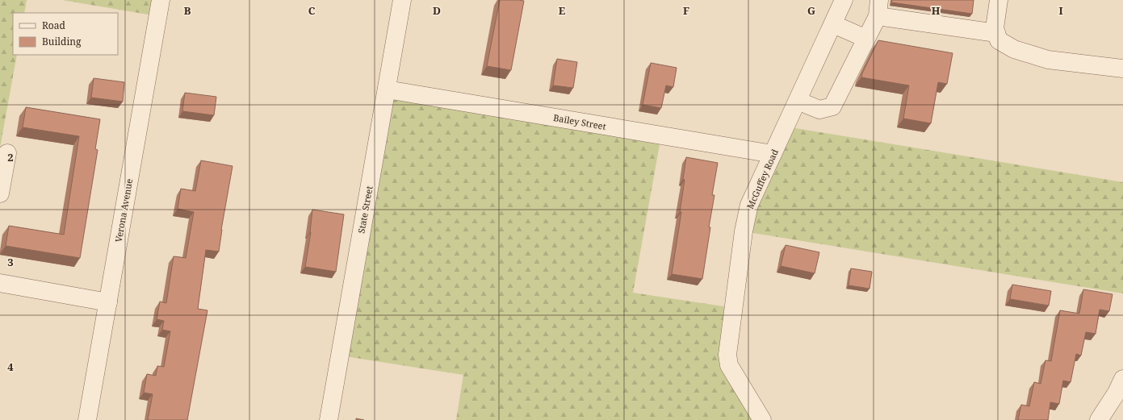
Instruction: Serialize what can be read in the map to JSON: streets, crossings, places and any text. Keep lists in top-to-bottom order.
{
  "streets": {
    "street": [
      "Bailey Street",
      "McGuffey Road",
      "State Street",
      "Verona Avenue"
    ]
  },
  "crossings": [
    ["Bailey Street", "McGuffey Road"],
    ["Bailey Street", "State Street"]
  ],
  "legend": ["Road", "Building"],
  "grid": {
    "columns": [
      "B",
      "C",
      "D",
      "E",
      "F",
      "G",
      "H",
      "I"
    ],
    "rows": ["2", "3", "4"]
  }
}
